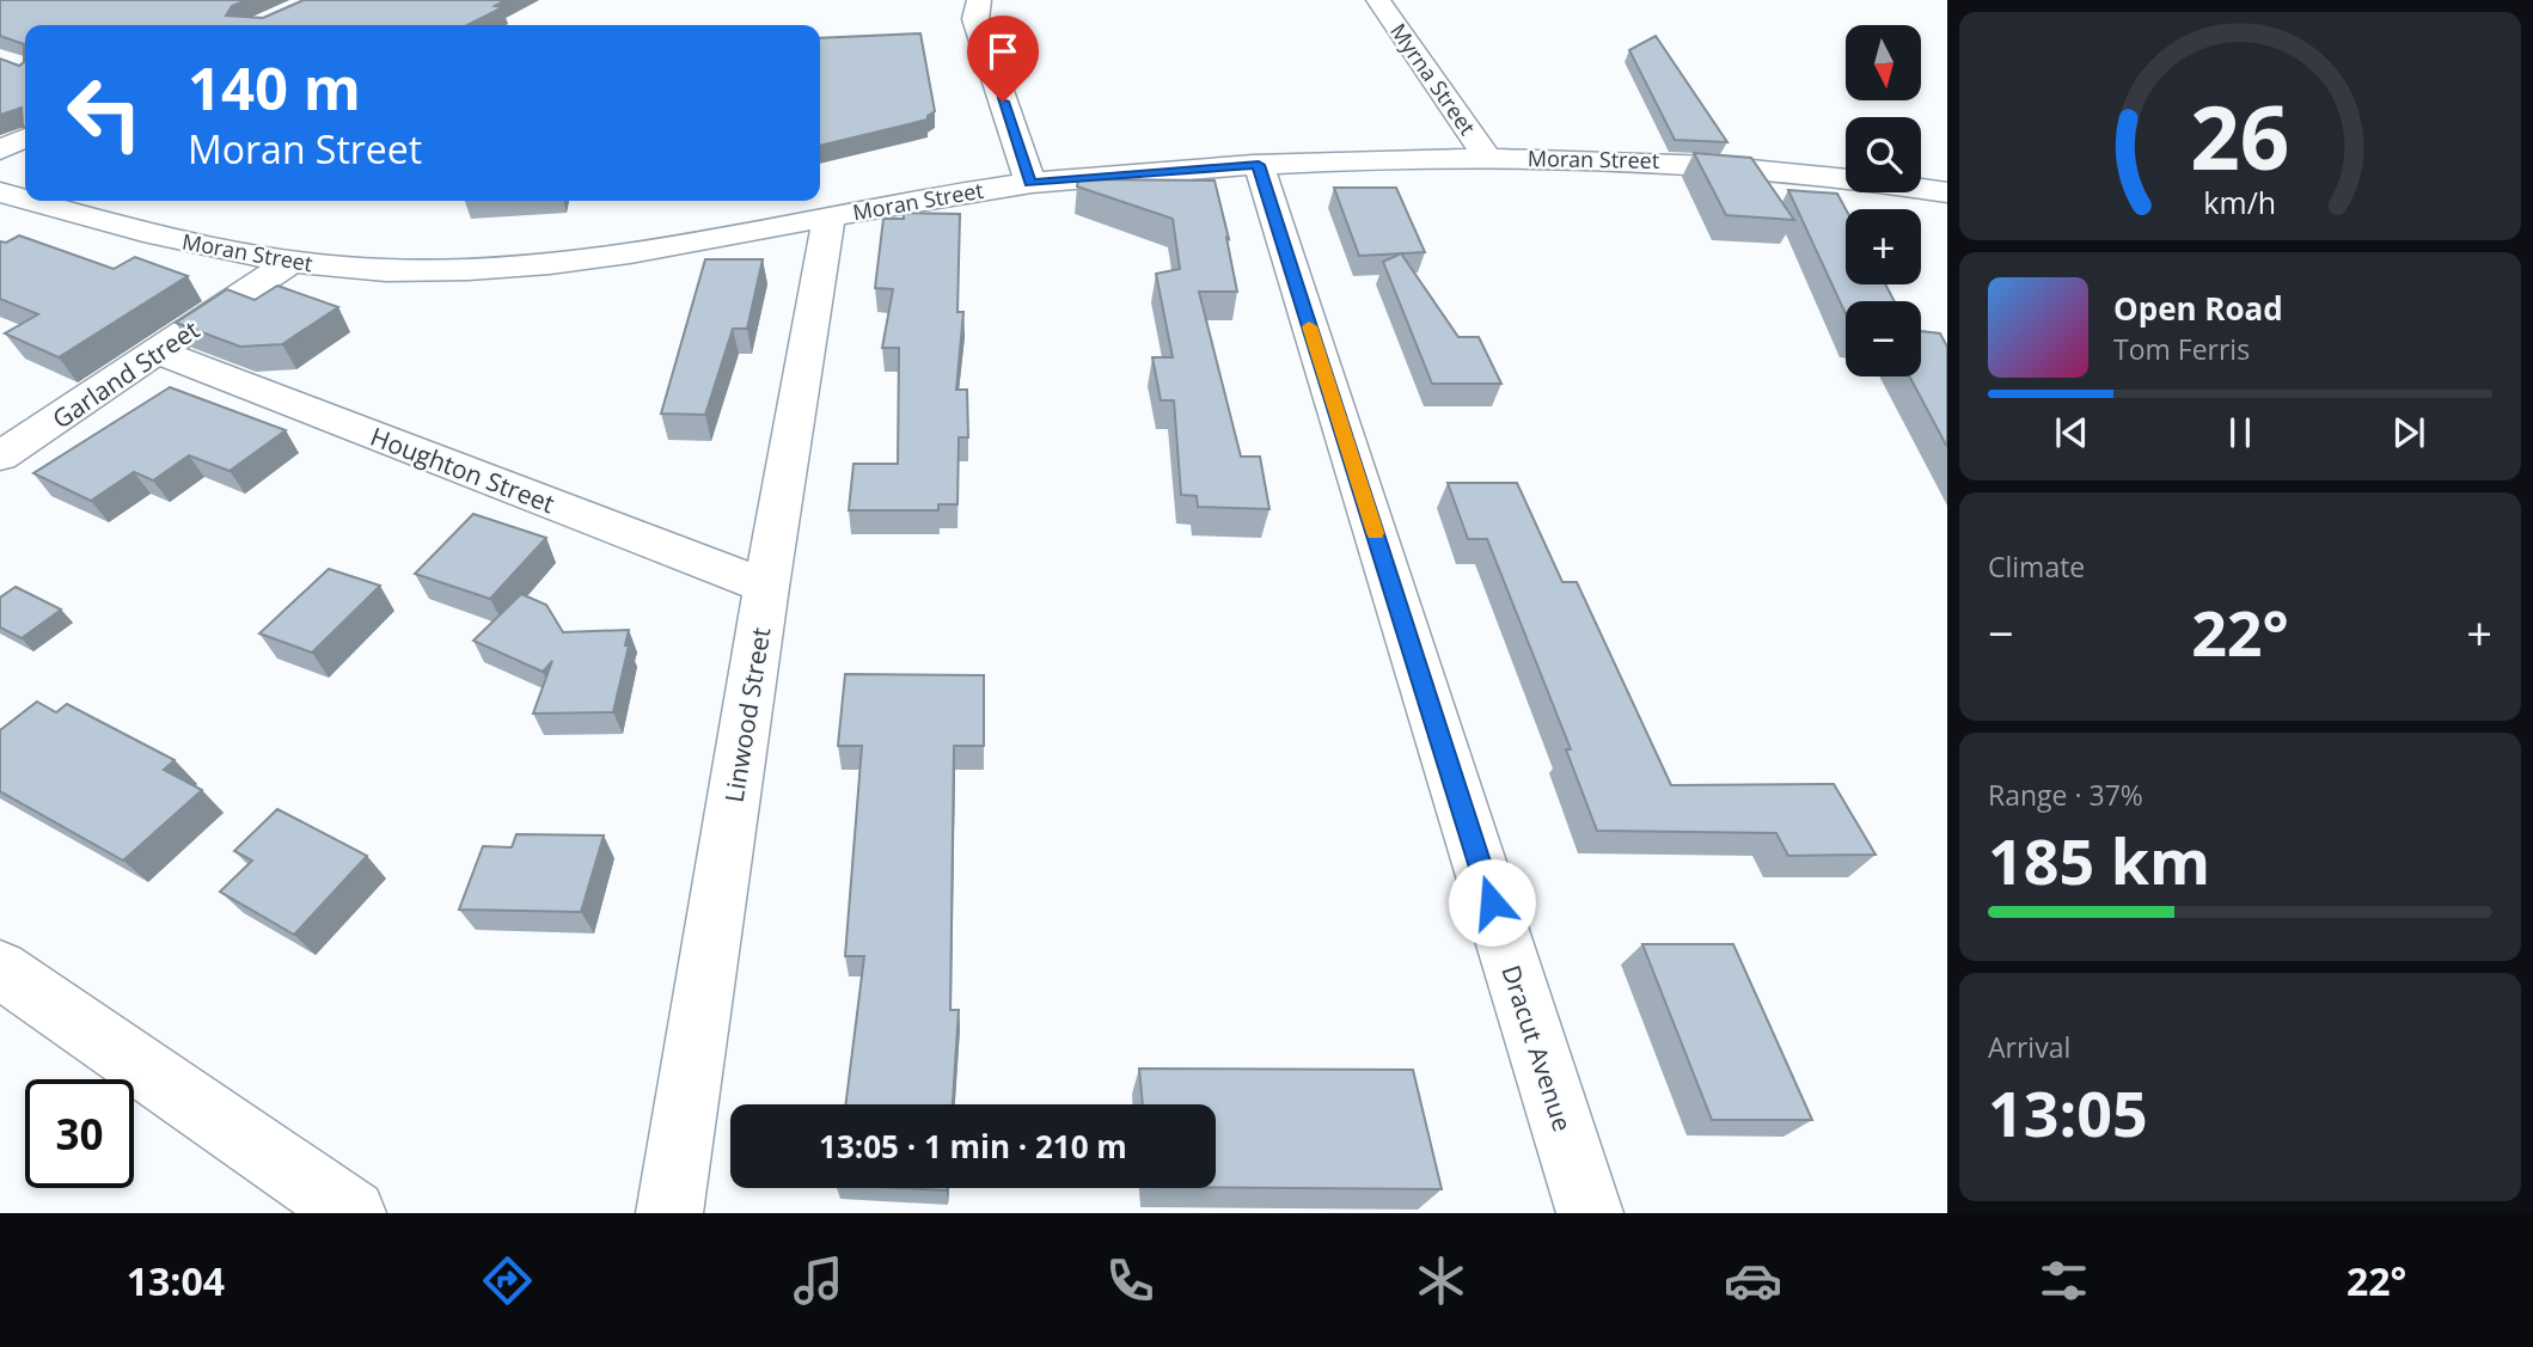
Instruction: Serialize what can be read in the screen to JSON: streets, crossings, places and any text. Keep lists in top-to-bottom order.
{
  "streets": {
    "street": [
      "Myrna Street",
      "Moran Street",
      "Garland Street",
      "Houghton Street",
      "Linwood Street",
      "Dracut Avenue"
    ]
  },
  "crossings": [
    ["Myrna Street", "Moran Street"],
    ["Moran Street", "Garland Street"],
    ["Moran Street", "Linwood Street"],
    ["Moran Street", "Dracut Avenue"],
    ["Garland Street", "Houghton Street"],
    ["Houghton Street", "Linwood Street"]
  ],
  "north": "bottom",
  "page": {
    "map_buttons": ["+", "−"],
    "turn": ["140 m", "Moran Street"],
    "song": ["Open Road", "Tom Ferris"],
    "tile": [
      "Climate",
      ["Range · 37%", "185 km"],
      ["Arrival", "13:05"]
    ],
    "heat": ["−", "22°", "+"],
    "limit": "30",
    "trip": "13:05 · 1 min · 210 m",
    "tabs": ["13:04", "22°"],
    "gauge": ["26", "km/h"]
  }
}
